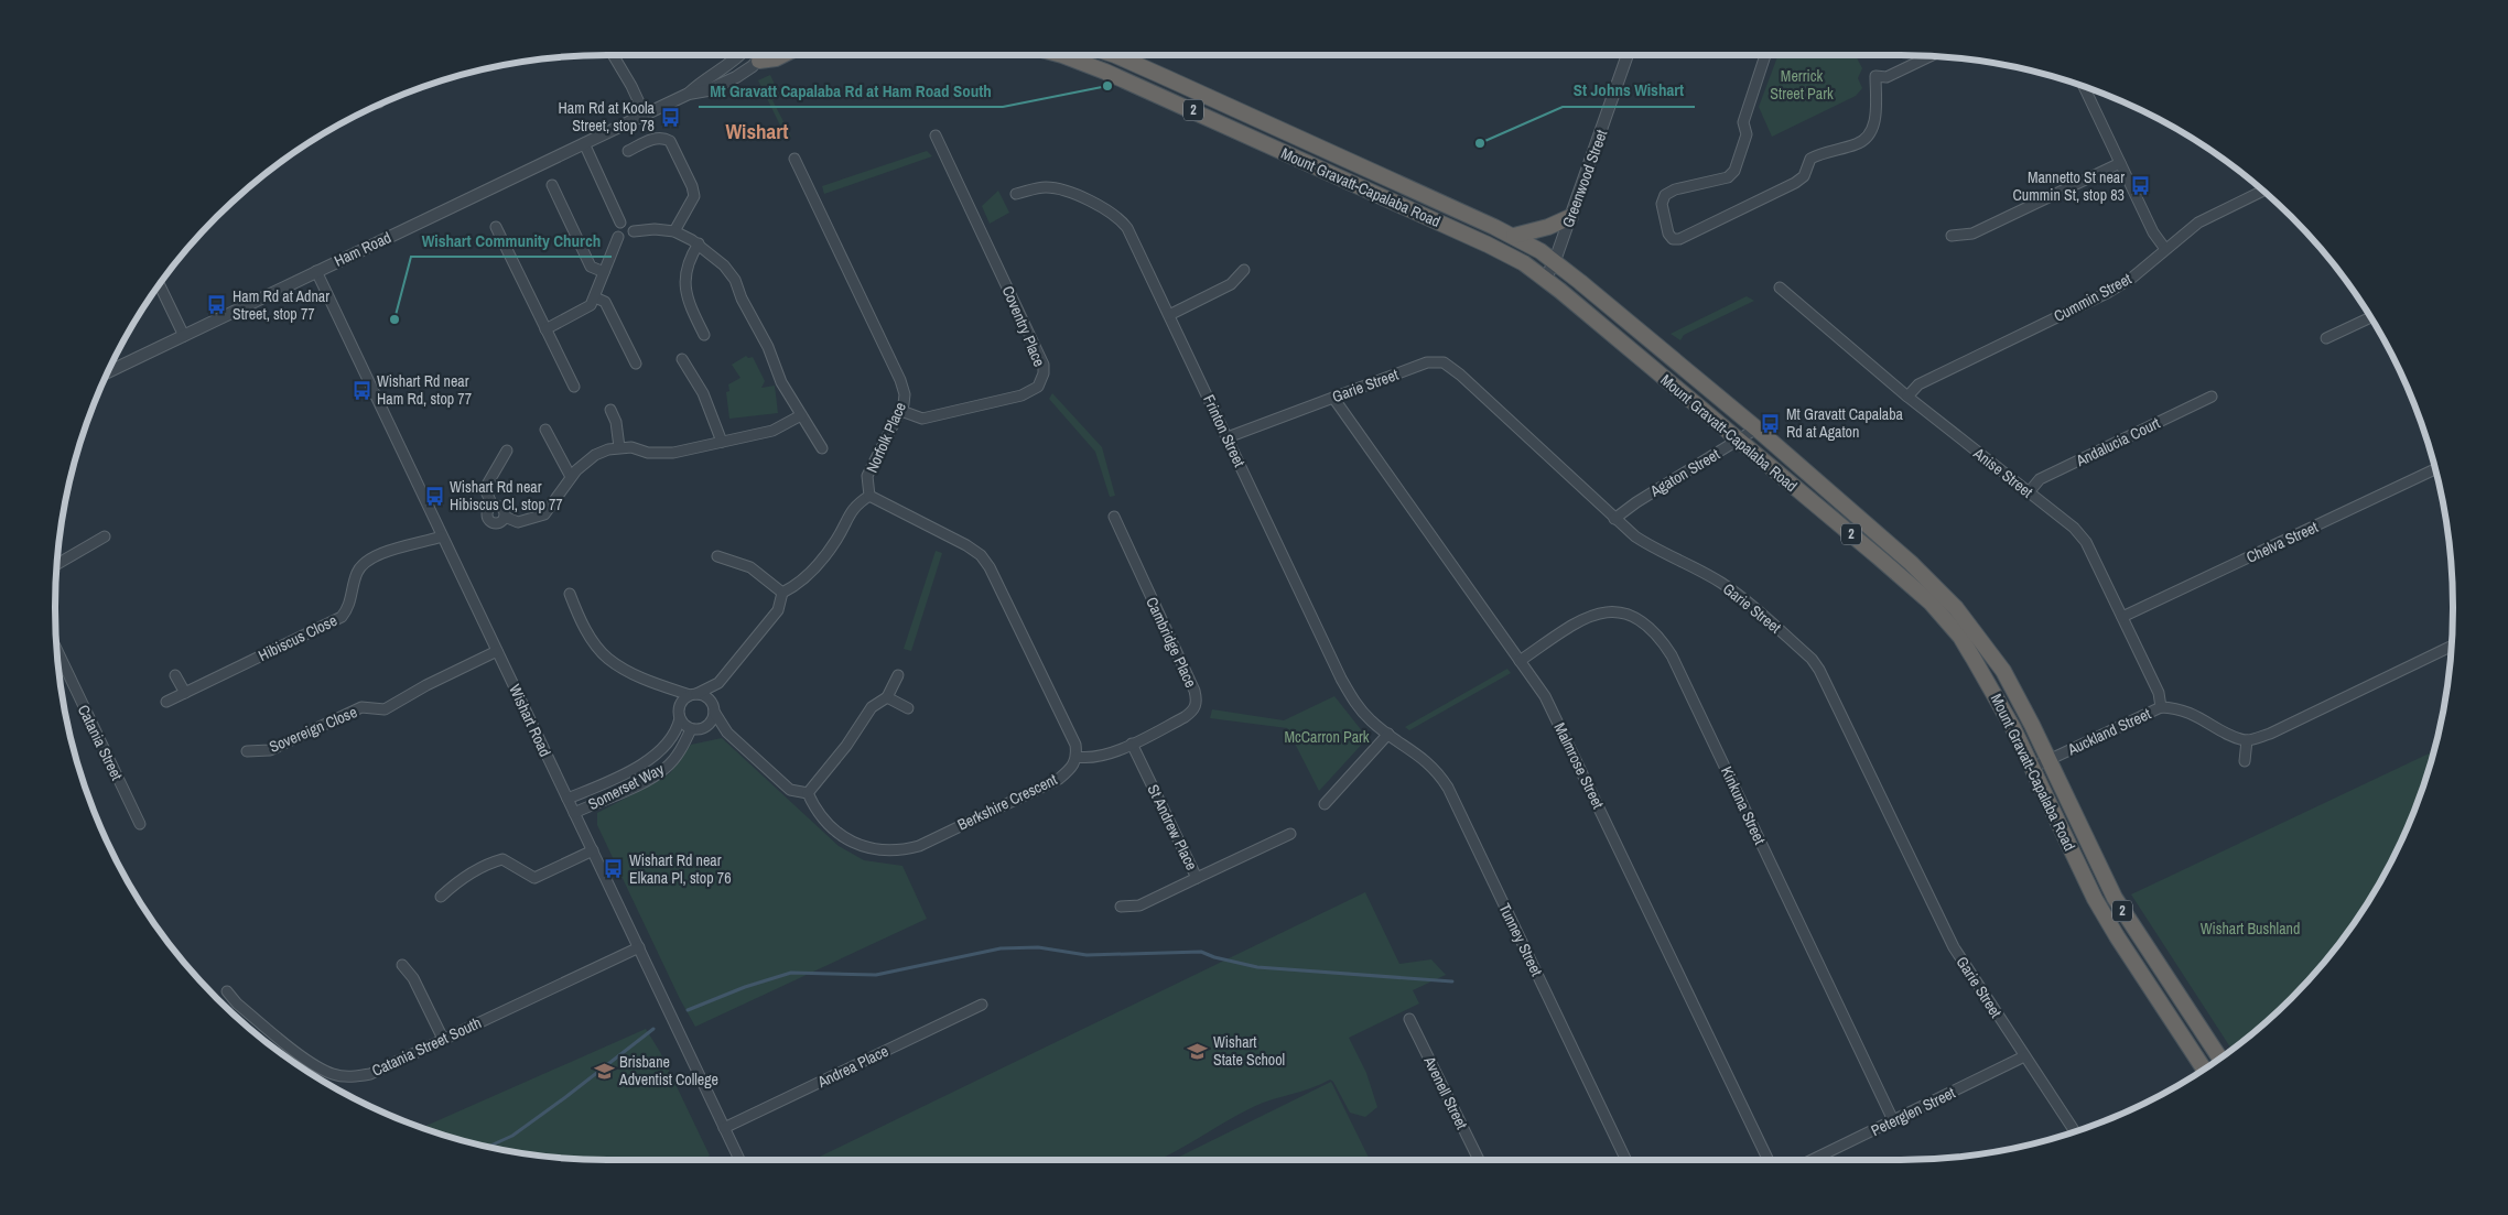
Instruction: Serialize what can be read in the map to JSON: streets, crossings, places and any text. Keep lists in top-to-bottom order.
{
  "streets": {
    "highway": ["2", "Mount Gravatt-Capalaba Road"],
    "street": [
      "Greenwood Street",
      "Ham Road",
      "Cummin Street",
      "Coventry Place",
      "Garie Street",
      "Frinton Street",
      "Norfolk Place",
      "Andalucia Court",
      "Agaton Street",
      "Anise Street",
      "Chelva Street",
      "Hibiscus Close",
      "Cambridge Place",
      "Wishart Road",
      "Sovereign Close",
      "Auckland Street",
      "Catania Street",
      "Malmrose Street",
      "Somerset Way",
      "Berkshire Crescent",
      "Kinkuna Street",
      "St Andrew Place",
      "Tunney Street",
      "Catania Street South",
      "Andrea Place",
      "Avenell Street",
      "Peterglen Street"
    ]
  },
  "crossings": [
    ["Greenwood Street", "Mount Gravatt-Capalaba Road"],
    ["Mount Gravatt-Capalaba Road", "Agaton Street"],
    ["Mount Gravatt-Capalaba Road", "Auckland Street"],
    ["Ham Road", "Wishart Road"],
    ["Cummin Street", "Anise Street"],
    ["Coventry Place", "Norfolk Place"],
    ["Garie Street", "Frinton Street"],
    ["Garie Street", "Agaton Street"],
    ["Garie Street", "Malmrose Street"],
    ["Garie Street", "Peterglen Street"],
    ["Frinton Street", "Tunney Street"],
    ["Andalucia Court", "Anise Street"],
    ["Anise Street", "Chelva Street"],
    ["Anise Street", "Auckland Street"],
    ["Hibiscus Close", "Wishart Road"],
    ["Cambridge Place", "Berkshire Crescent"],
    ["Cambridge Place", "St Andrew Place"],
    ["Wishart Road", "Sovereign Close"],
    ["Wishart Road", "Somerset Way"],
    ["Wishart Road", "Catania Street South"],
    ["Wishart Road", "Andrea Place"],
    ["Malmrose Street", "Kinkuna Street"],
    ["Kinkuna Street", "Peterglen Street"]
  ],
  "districts": ["Wishart"],
  "parks": ["Merrick Street Park", "McCarron Park", "Wishart Bushland"],
  "places": {
    "other": ["Mt Gravatt Capalaba Rd at Ham Road South", "St Johns Wishart", "Wishart Community Church"],
    "bus stop": [
      "Ham Rd at Koola Street, stop 78",
      "Mannetto St near Cummin St, stop 83",
      "Ham Rd at Adnar Street, stop 77",
      "Wishart Rd near Ham Rd, stop 77",
      "Mt Gravatt Capalaba Rd at Agaton",
      "Wishart Rd near Hibiscus Cl, stop 77",
      "Wishart Rd near Elkana Pl, stop 76"
    ],
    "school or university": ["Wishart State School", "Brisbane Adventist College"]
  }
}
